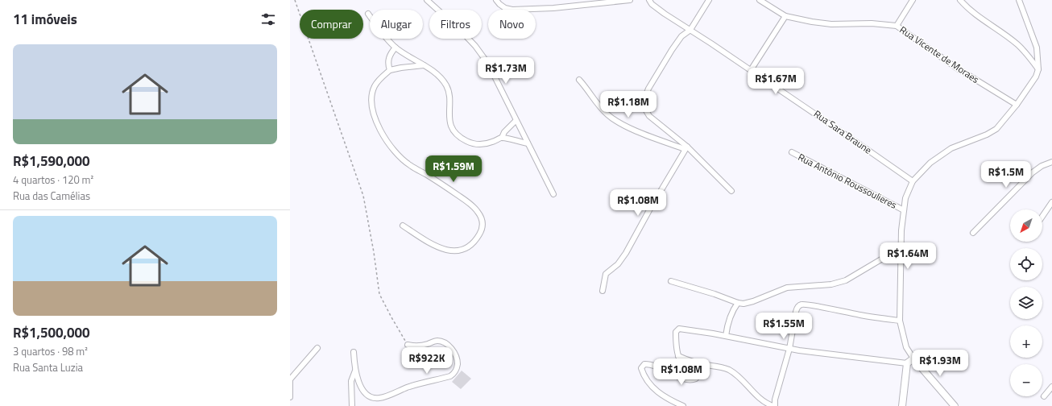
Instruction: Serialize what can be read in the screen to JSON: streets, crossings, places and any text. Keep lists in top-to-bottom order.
{
  "streets": {
    "street": ["Rua Vicente de Moraes", "Rua Sara Braune", "Rua Antônio Roussoulieres"]
  },
  "north": "bottom left",
  "page": {
    "heading": "11 imóveis",
    "chip": [
      "Comprar",
      "Alugar",
      "Filtros",
      "Novo"
    ],
    "list": [
      {
        "name": "R$1,590,000",
        "note": "4 quartos · 120 m² · Rua das Camélias"
      },
      {
        "name": "R$1,500,000",
        "note": "3 quartos · 98 m² · Rua Santa Luzia"
      }
    ],
    "price": [
      "R$1.73M",
      "R$1.67M",
      "R$1.18M",
      "R$1.59M",
      "R$1.5M",
      "R$1.08M",
      "R$1.64M",
      "R$1.55M",
      "R$922K",
      "R$1.93M",
      "R$1.08M"
    ],
    "map_buttons": ["+", "−"]
  }
}
